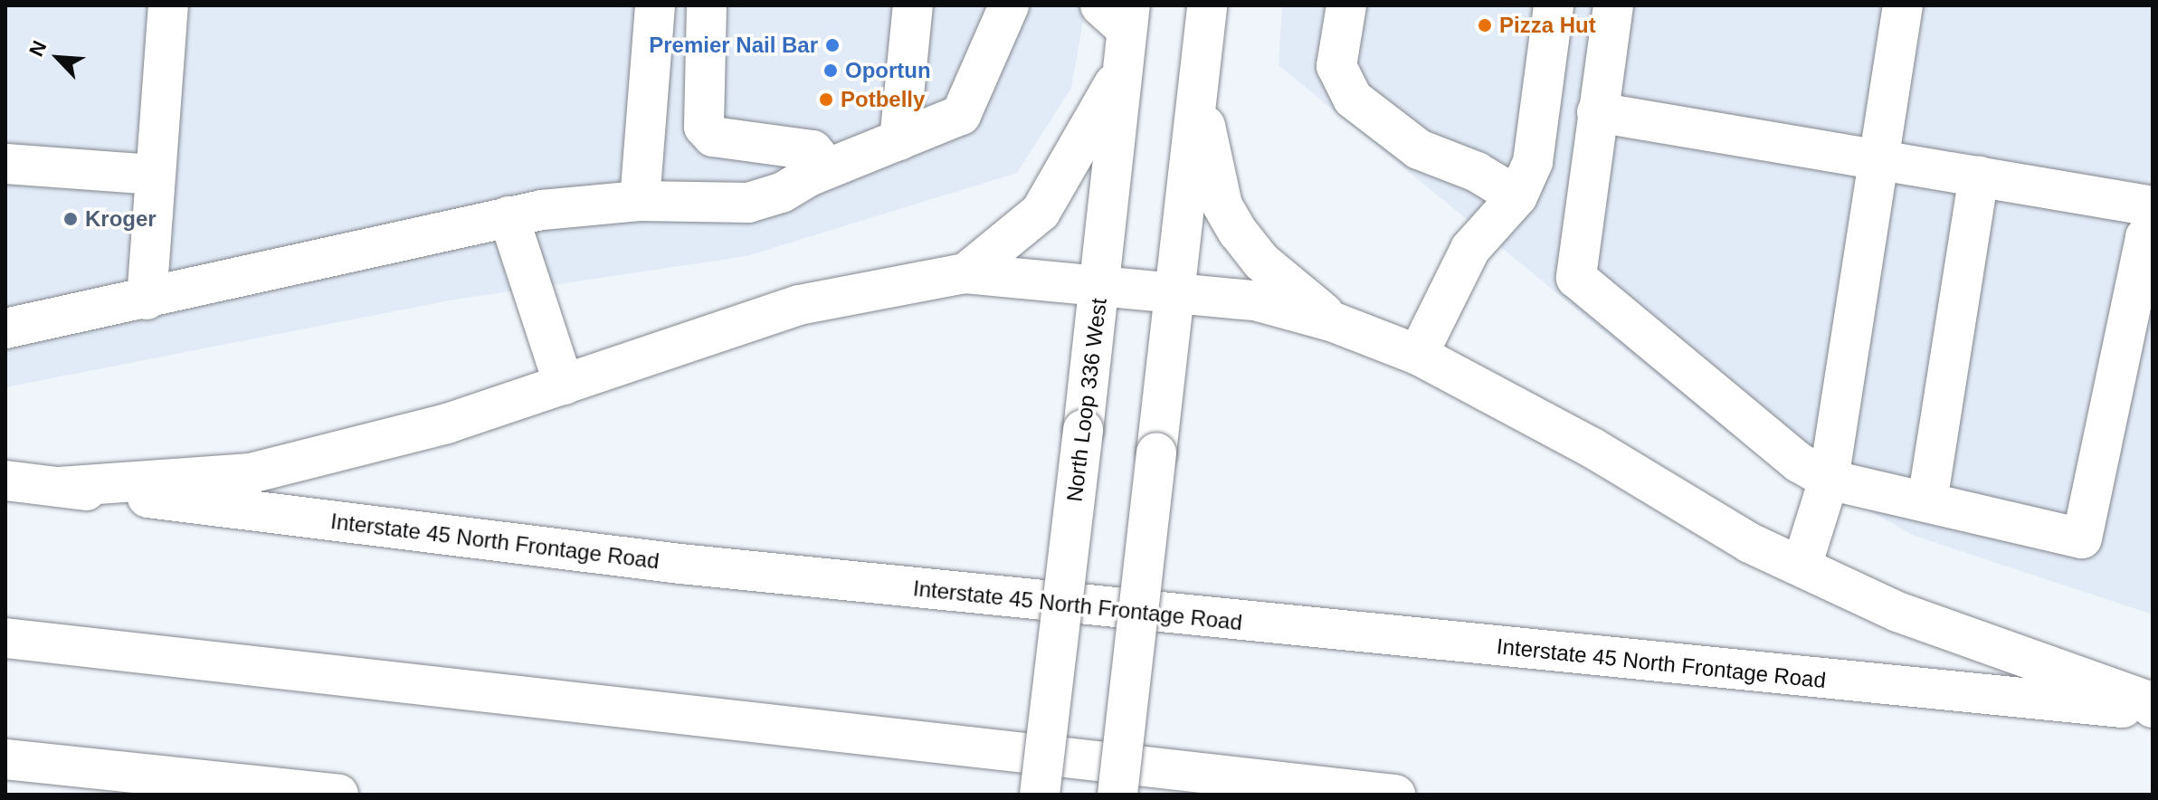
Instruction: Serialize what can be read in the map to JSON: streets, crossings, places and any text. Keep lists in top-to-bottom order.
{
  "streets": {
    "main road": ["North Loop 336 West", "Interstate 45 North Frontage Road"]
  },
  "places": [
    "Pizza Hut",
    "Premier Nail Bar",
    "Oportun",
    "Potbelly",
    "Kroger"
  ],
  "north": "top left"
}
